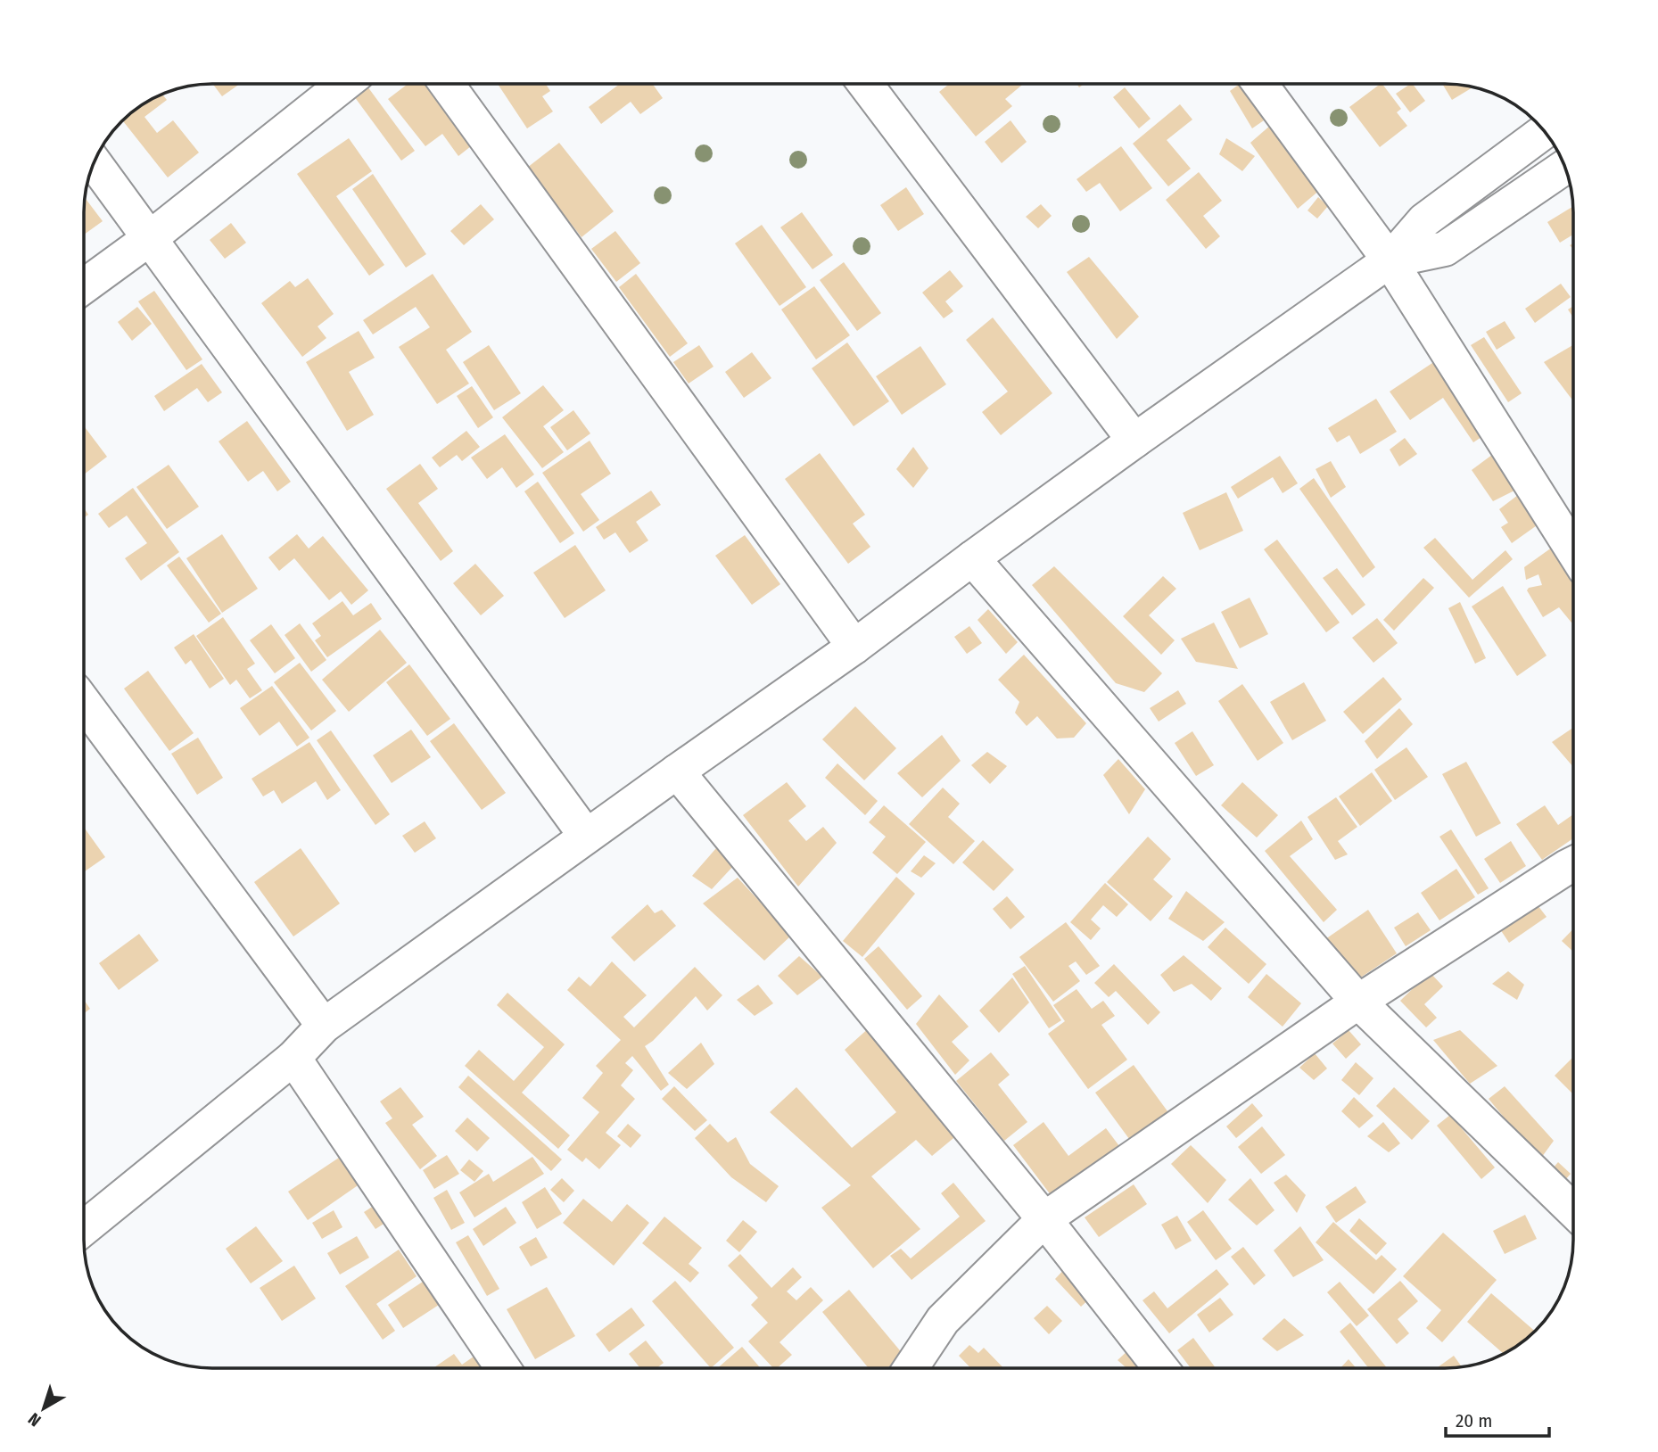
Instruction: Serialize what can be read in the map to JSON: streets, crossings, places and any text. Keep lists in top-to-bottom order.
{
  "scale_bar": "20 m",
  "north": "bottom left"
}
